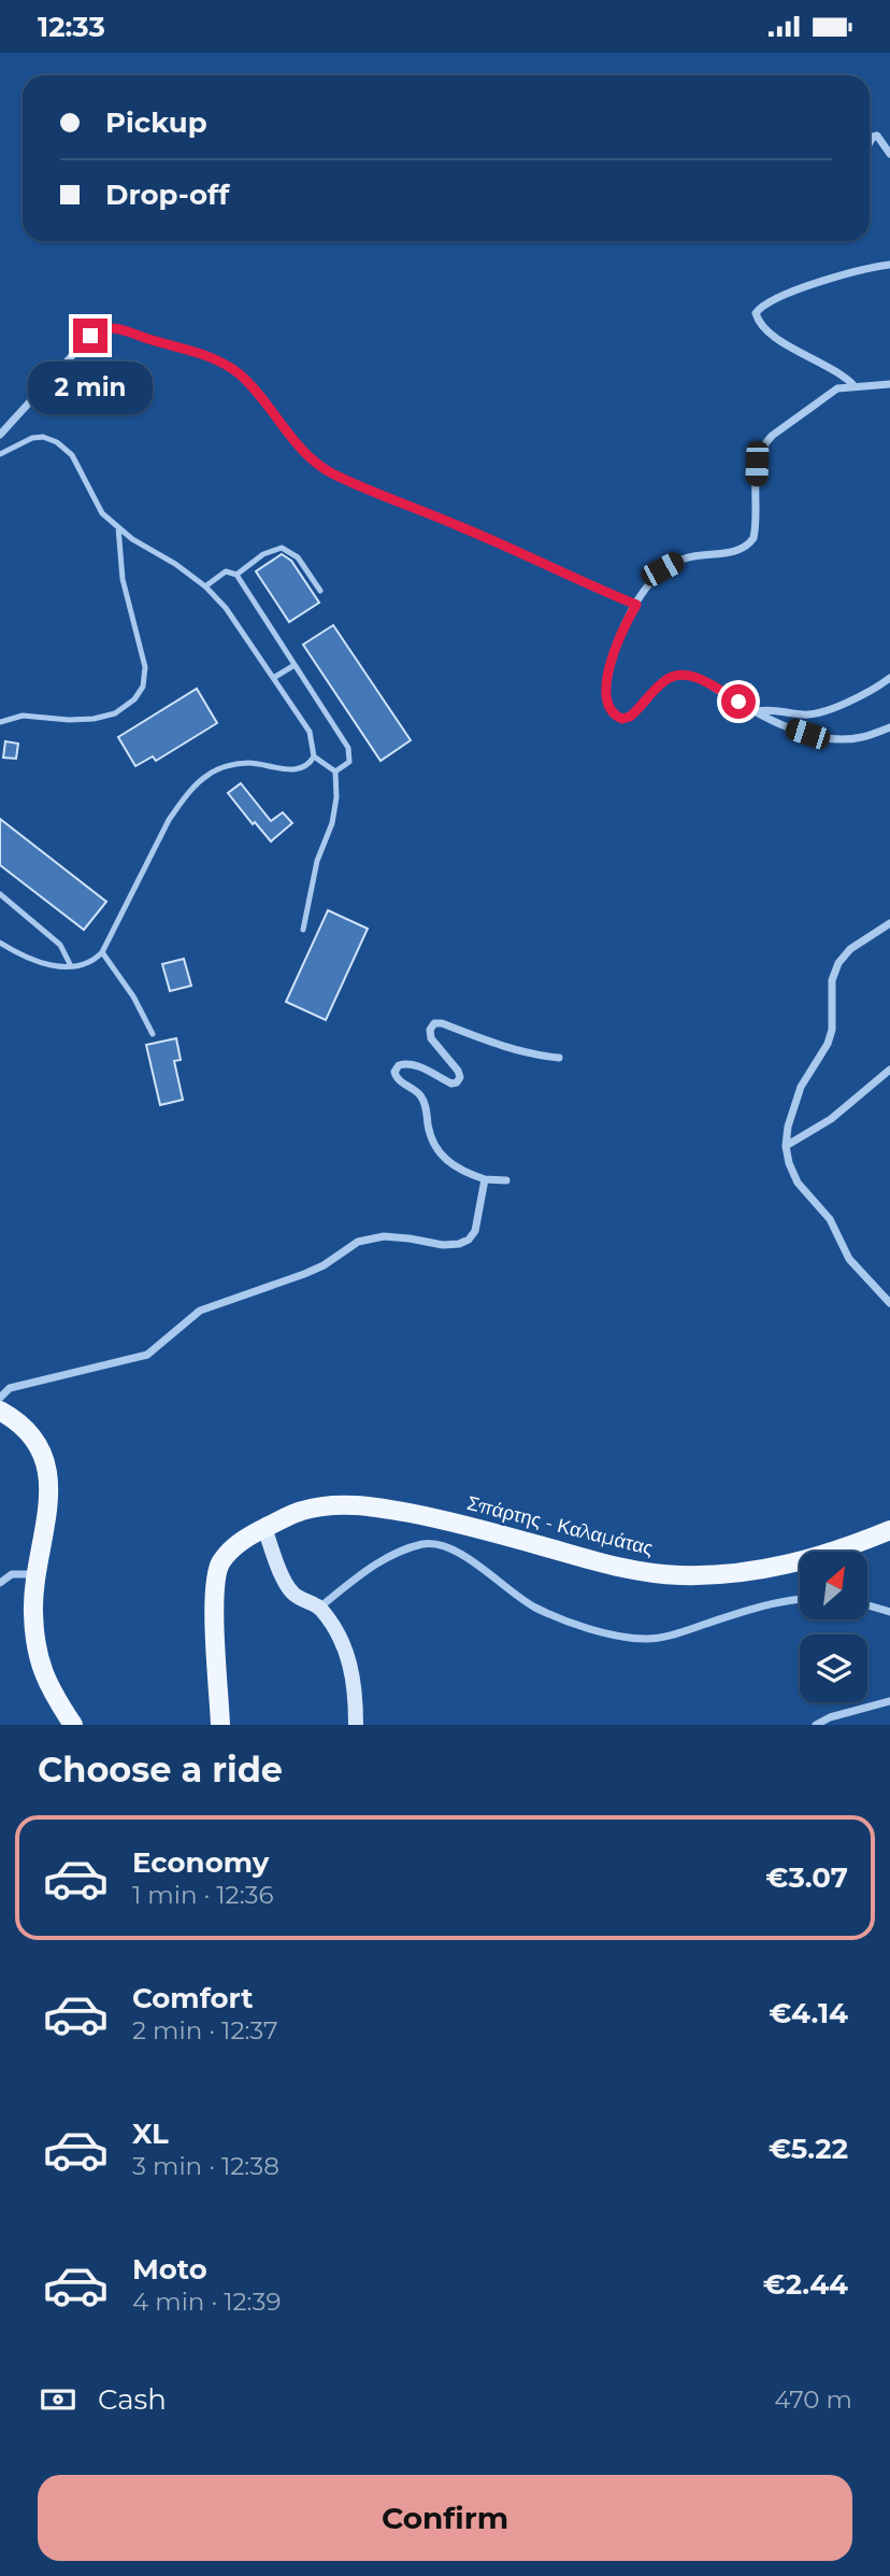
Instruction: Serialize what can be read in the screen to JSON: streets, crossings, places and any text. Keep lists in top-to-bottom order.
{
  "streets": {
    "main road": ["Σπάρτης - Καλαμάτας"]
  },
  "north": "top right",
  "page": {
    "status": "12:33",
    "banner": ["Pickup", "Drop-off"],
    "bubble": "2 min",
    "heading": "Choose a ride",
    "list": [
      {
        "name": "Economy",
        "note": "1 min · 12:36",
        "value": "€3.07"
      },
      {
        "name": "Comfort",
        "note": "2 min · 12:37",
        "value": "€4.14"
      },
      {
        "name": "XL",
        "note": "3 min · 12:38",
        "value": "€5.22"
      },
      {
        "name": "Moto",
        "note": "4 min · 12:39",
        "value": "€2.44"
      }
    ],
    "pay": ["Cash", "470 m"],
    "buttons": "Confirm"
  }
}
